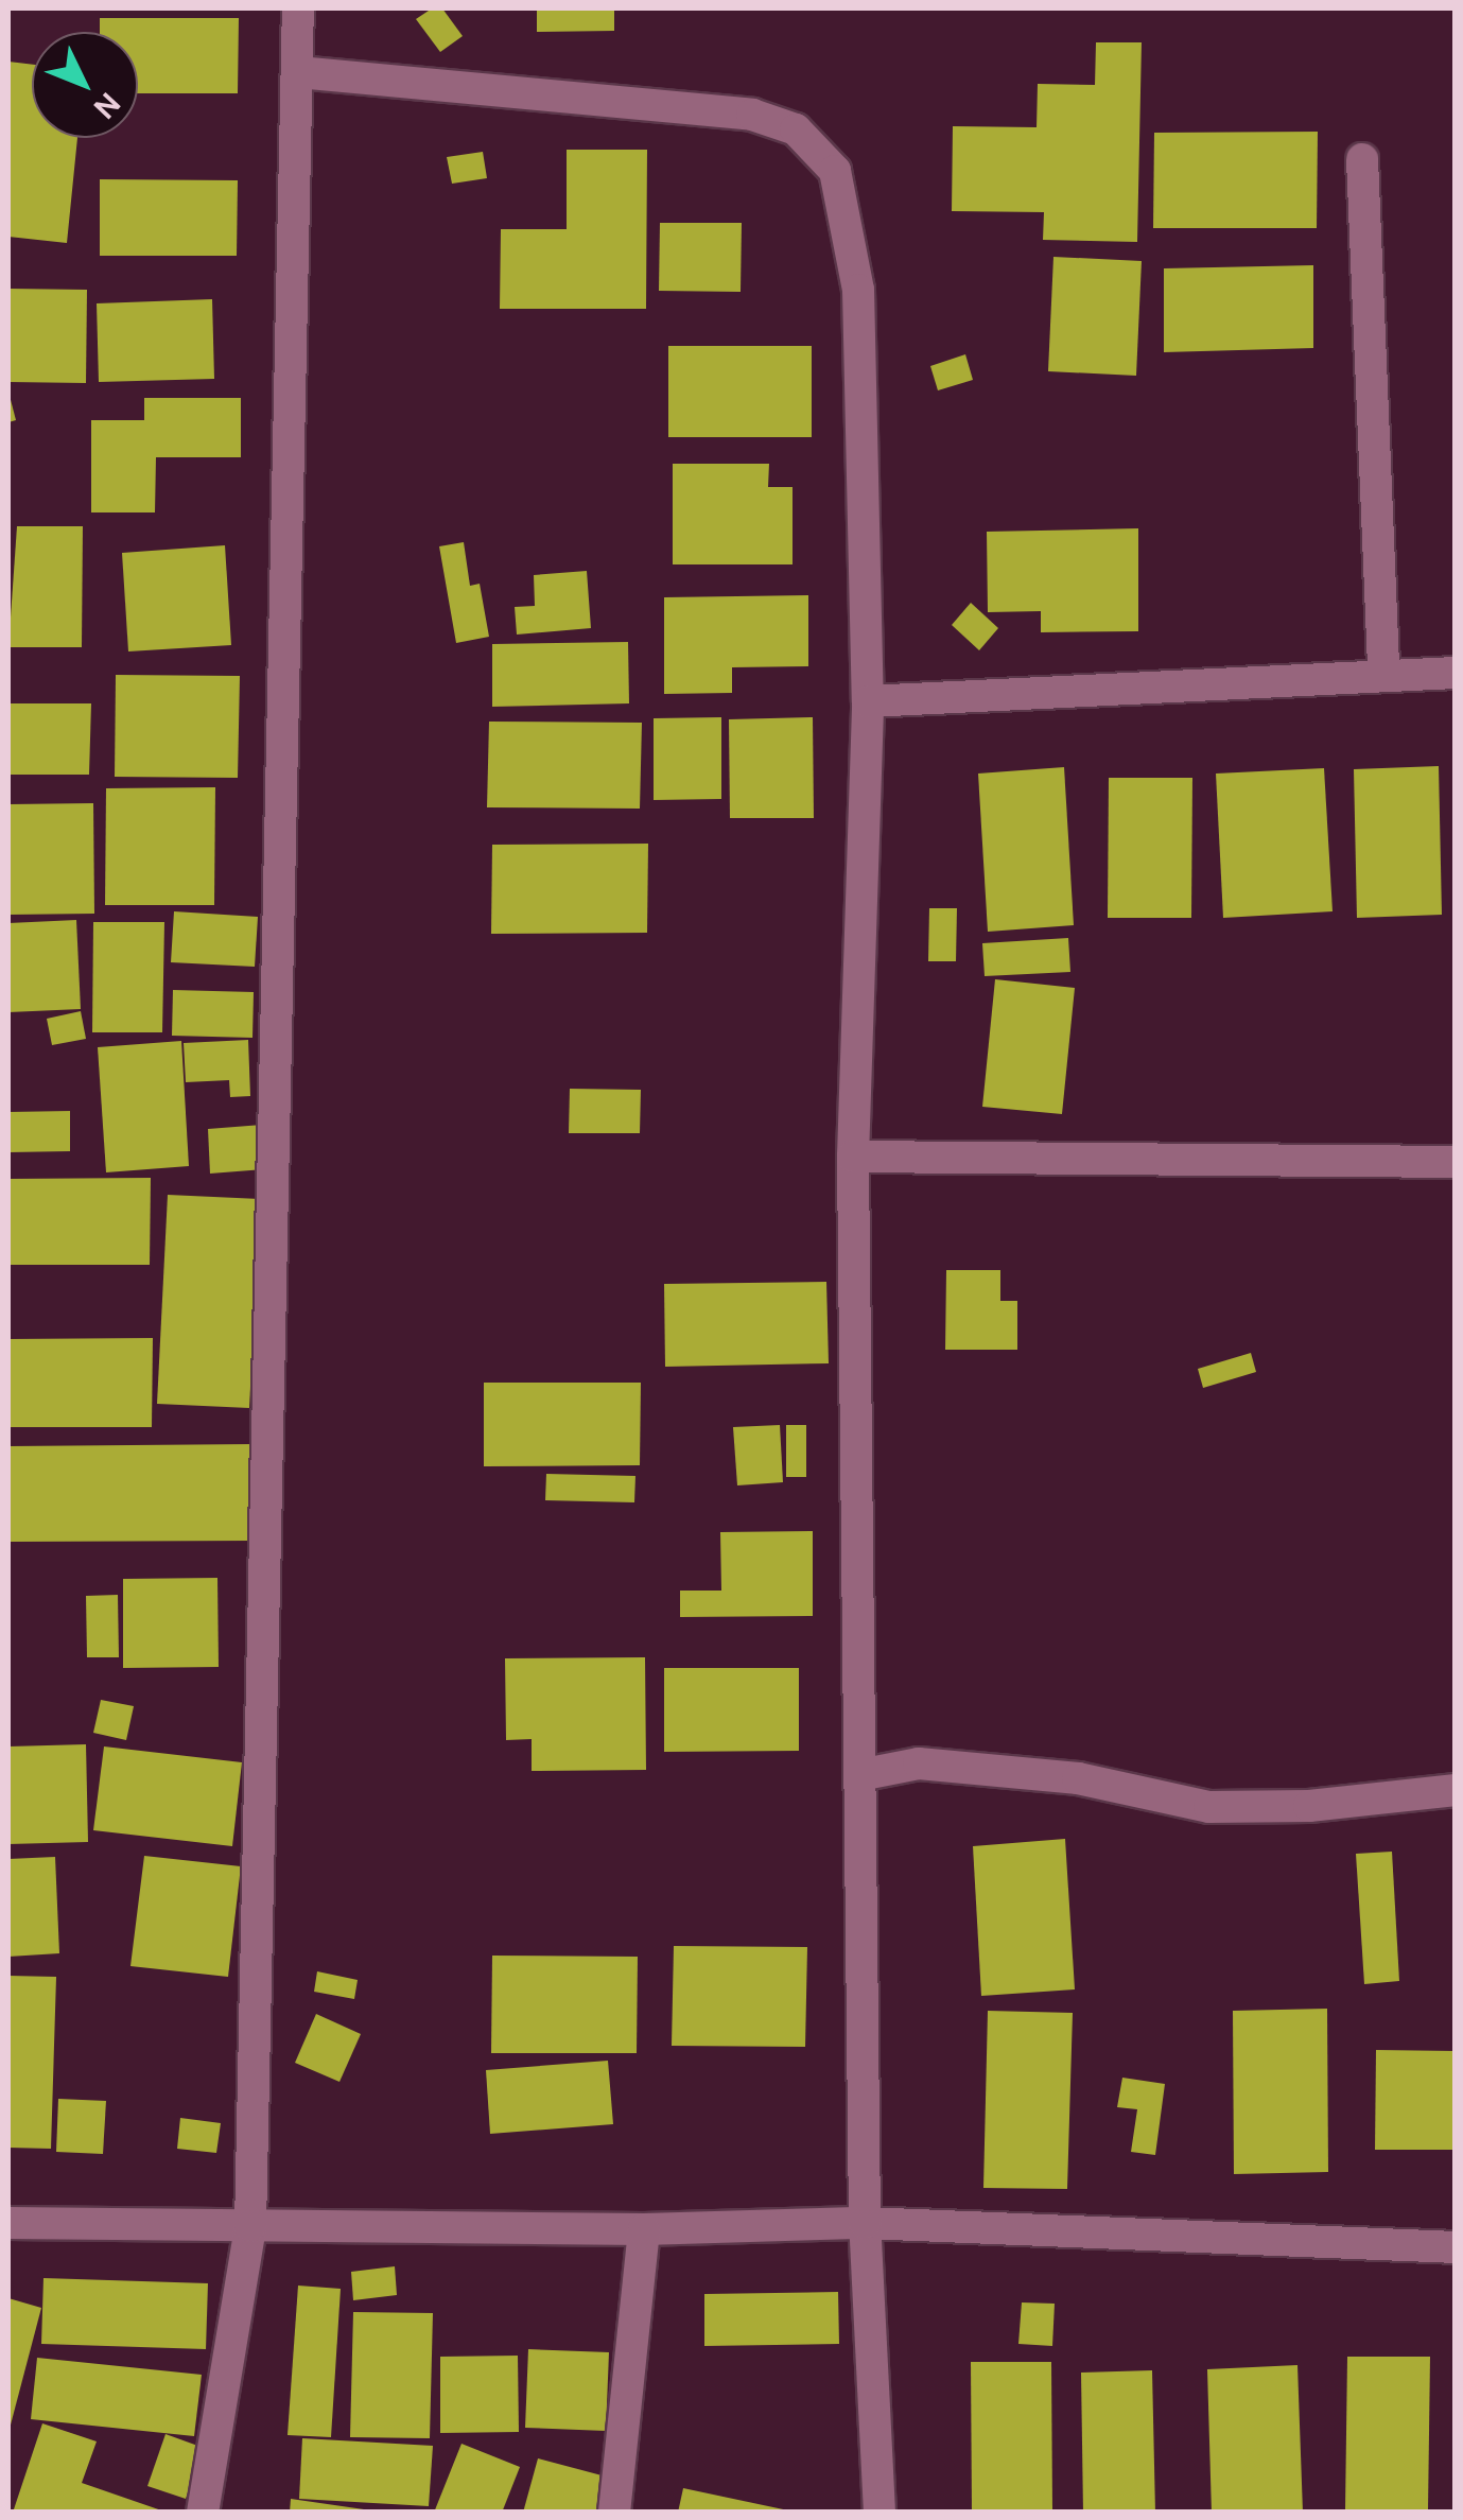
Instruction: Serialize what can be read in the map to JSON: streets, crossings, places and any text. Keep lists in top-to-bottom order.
{
  "north": "bottom right"
}
